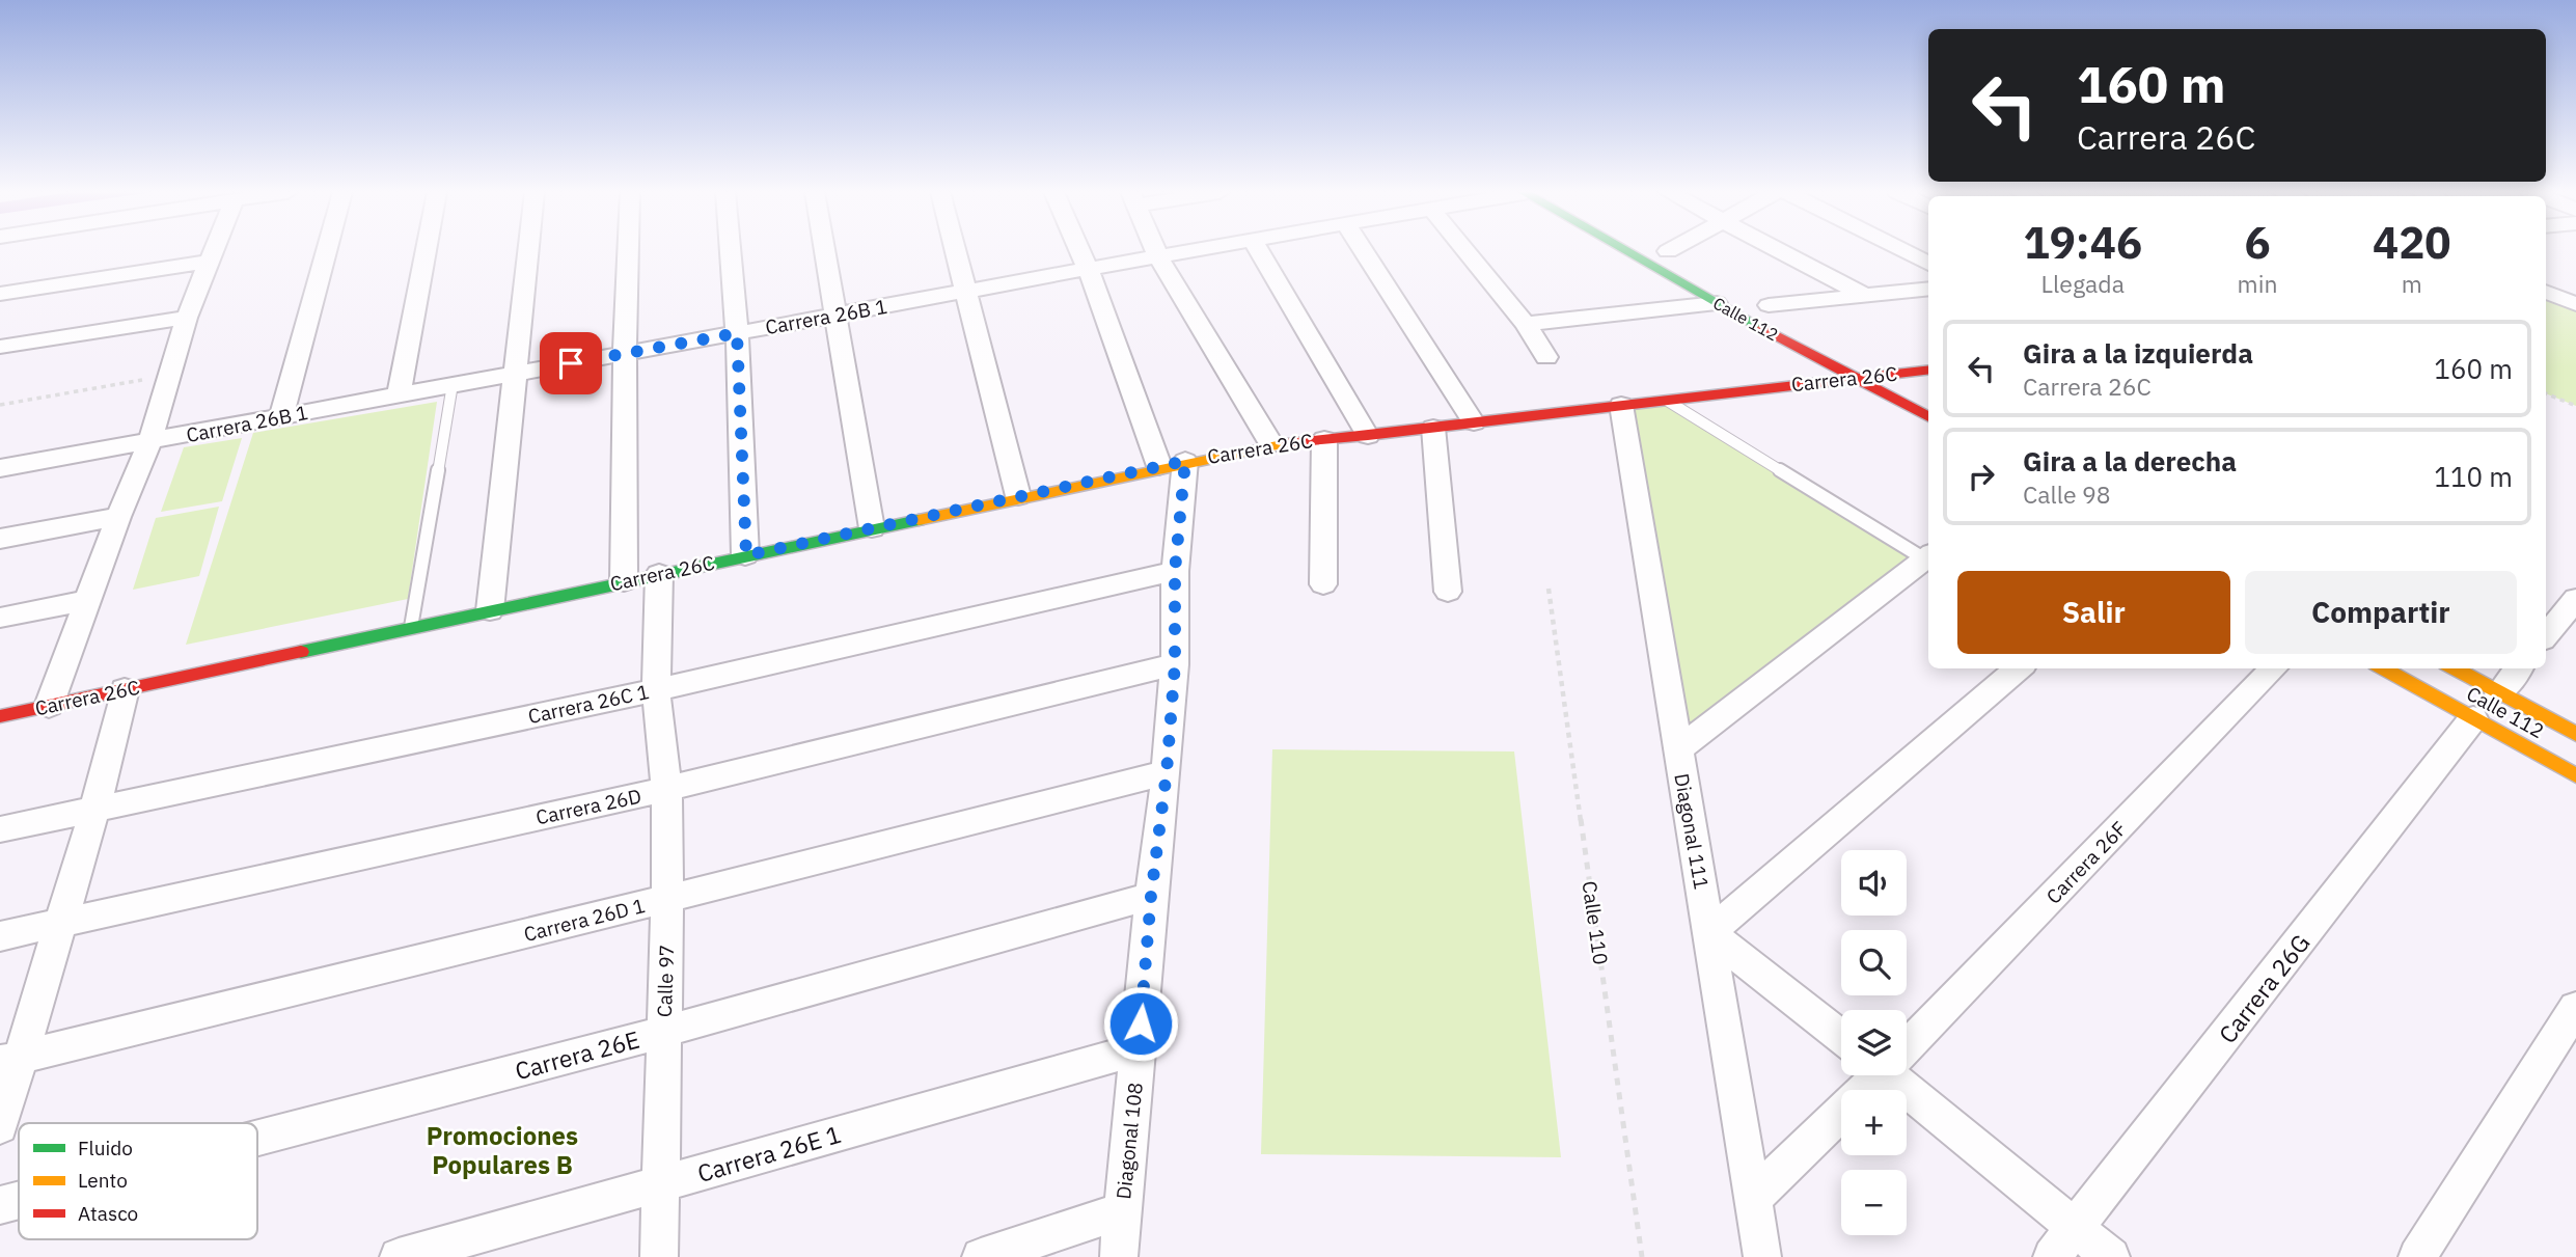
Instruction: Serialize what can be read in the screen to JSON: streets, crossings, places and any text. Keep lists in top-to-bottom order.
{
  "streets": {
    "street": [
      "Carrera 26B 1",
      "Calle 112",
      "Carrera 26C",
      "Carrera 26C 1",
      "Carrera 26D",
      "Diagonal 111",
      "Carrera 26F",
      "Carrera 26D 1",
      "Calle 97",
      "Carrera 26G",
      "Carrera 26E",
      "Diagonal 108",
      "Carrera 26E 1"
    ],
    "path": ["Calle 110"]
  },
  "crossings": [
    ["Calle 112", "Carrera 26C"],
    ["Calle 112", "Carrera 26G"],
    ["Carrera 26C", "Diagonal 111"],
    ["Carrera 26C", "Calle 97"],
    ["Carrera 26C", "Diagonal 108"],
    ["Carrera 26C 1", "Calle 97"],
    ["Carrera 26C 1", "Diagonal 108"],
    ["Carrera 26D", "Calle 97"],
    ["Carrera 26D", "Diagonal 108"],
    ["Diagonal 111", "Carrera 26F"],
    ["Carrera 26D 1", "Calle 97"],
    ["Carrera 26D 1", "Diagonal 108"],
    ["Calle 97", "Carrera 26E"],
    ["Calle 97", "Carrera 26E 1"],
    ["Carrera 26E", "Diagonal 108"],
    ["Diagonal 108", "Carrera 26E 1"]
  ],
  "districts": ["Promociones Populares B"],
  "legend": ["Fluido", "Lento", "Atasco"],
  "page": {
    "turn": ["160 m", "Carrera 26C"],
    "eta": [
      "19:46",
      "Llegada",
      "6",
      "min",
      "420",
      "m"
    ],
    "list": [
      {
        "name": "Gira a la izquierda",
        "note": "Carrera 26C",
        "value": "160 m"
      },
      {
        "name": "Gira a la derecha",
        "note": "Calle 98",
        "value": "110 m"
      }
    ],
    "buttons": ["Salir", "Compartir"],
    "map_buttons": ["+", "−"]
  }
}
